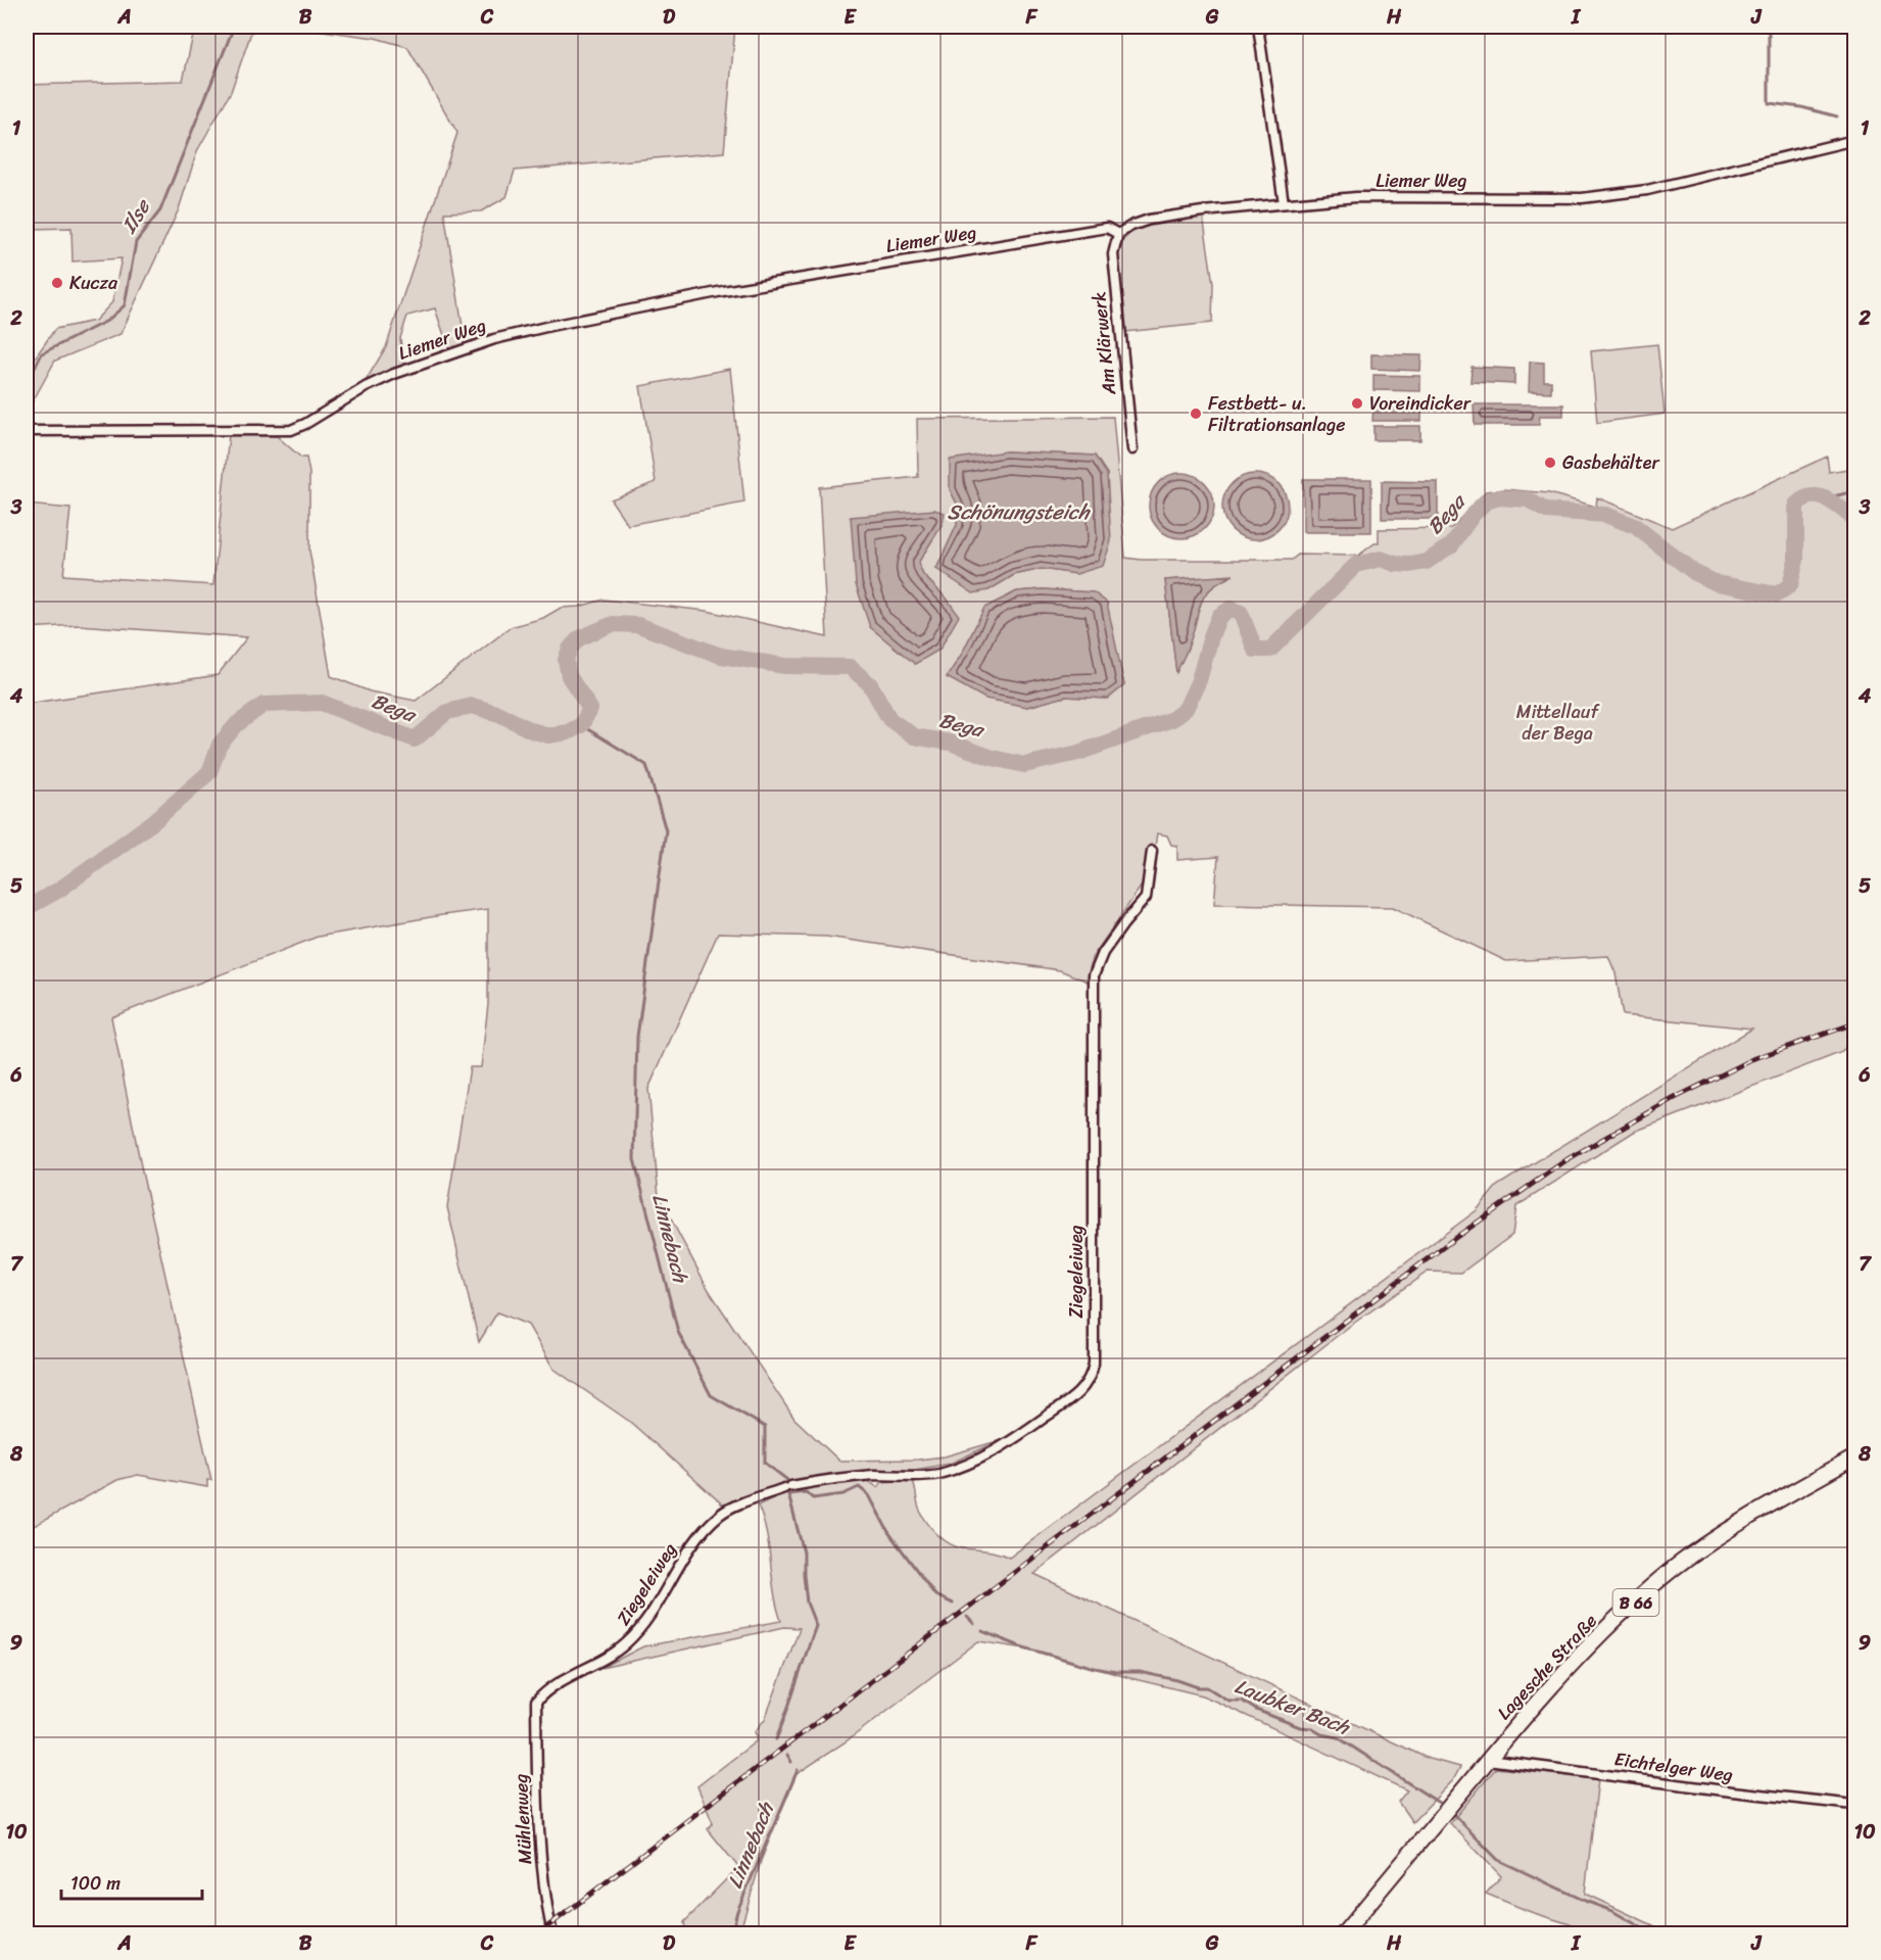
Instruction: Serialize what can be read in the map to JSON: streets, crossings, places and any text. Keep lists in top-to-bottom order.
{
  "streets": {
    "main road": ["B 66", "Lagesche Straße"],
    "street": [
      "Liemer Weg",
      "Am Klärwerk",
      "Ziegeleiweg",
      "Eichtelger Weg",
      "Mühlenweg"
    ]
  },
  "crossings": [
    ["Liemer Weg", "Am Klärwerk"],
    ["Ziegeleiweg", "Mühlenweg"],
    ["Lagesche Straße", "Eichtelger Weg"]
  ],
  "water": [
    "Ilse",
    "Schönungsteich",
    "Bega",
    "Linnebach",
    "Laubker Bach"
  ],
  "parks": ["Mittellauf der Bega"],
  "places": [
    "Kucza",
    "Voreindicker",
    "Festbett- u. Filtrationsanlage",
    "Gasbehälter"
  ],
  "scale_bar": "100 m",
  "grid": {
    "columns": [
      "A",
      "B",
      "C",
      "D",
      "E",
      "F",
      "G",
      "H",
      "I",
      "J"
    ],
    "rows": [
      "1",
      "2",
      "3",
      "4",
      "5",
      "6",
      "7",
      "8",
      "9",
      "10"
    ]
  }
}
